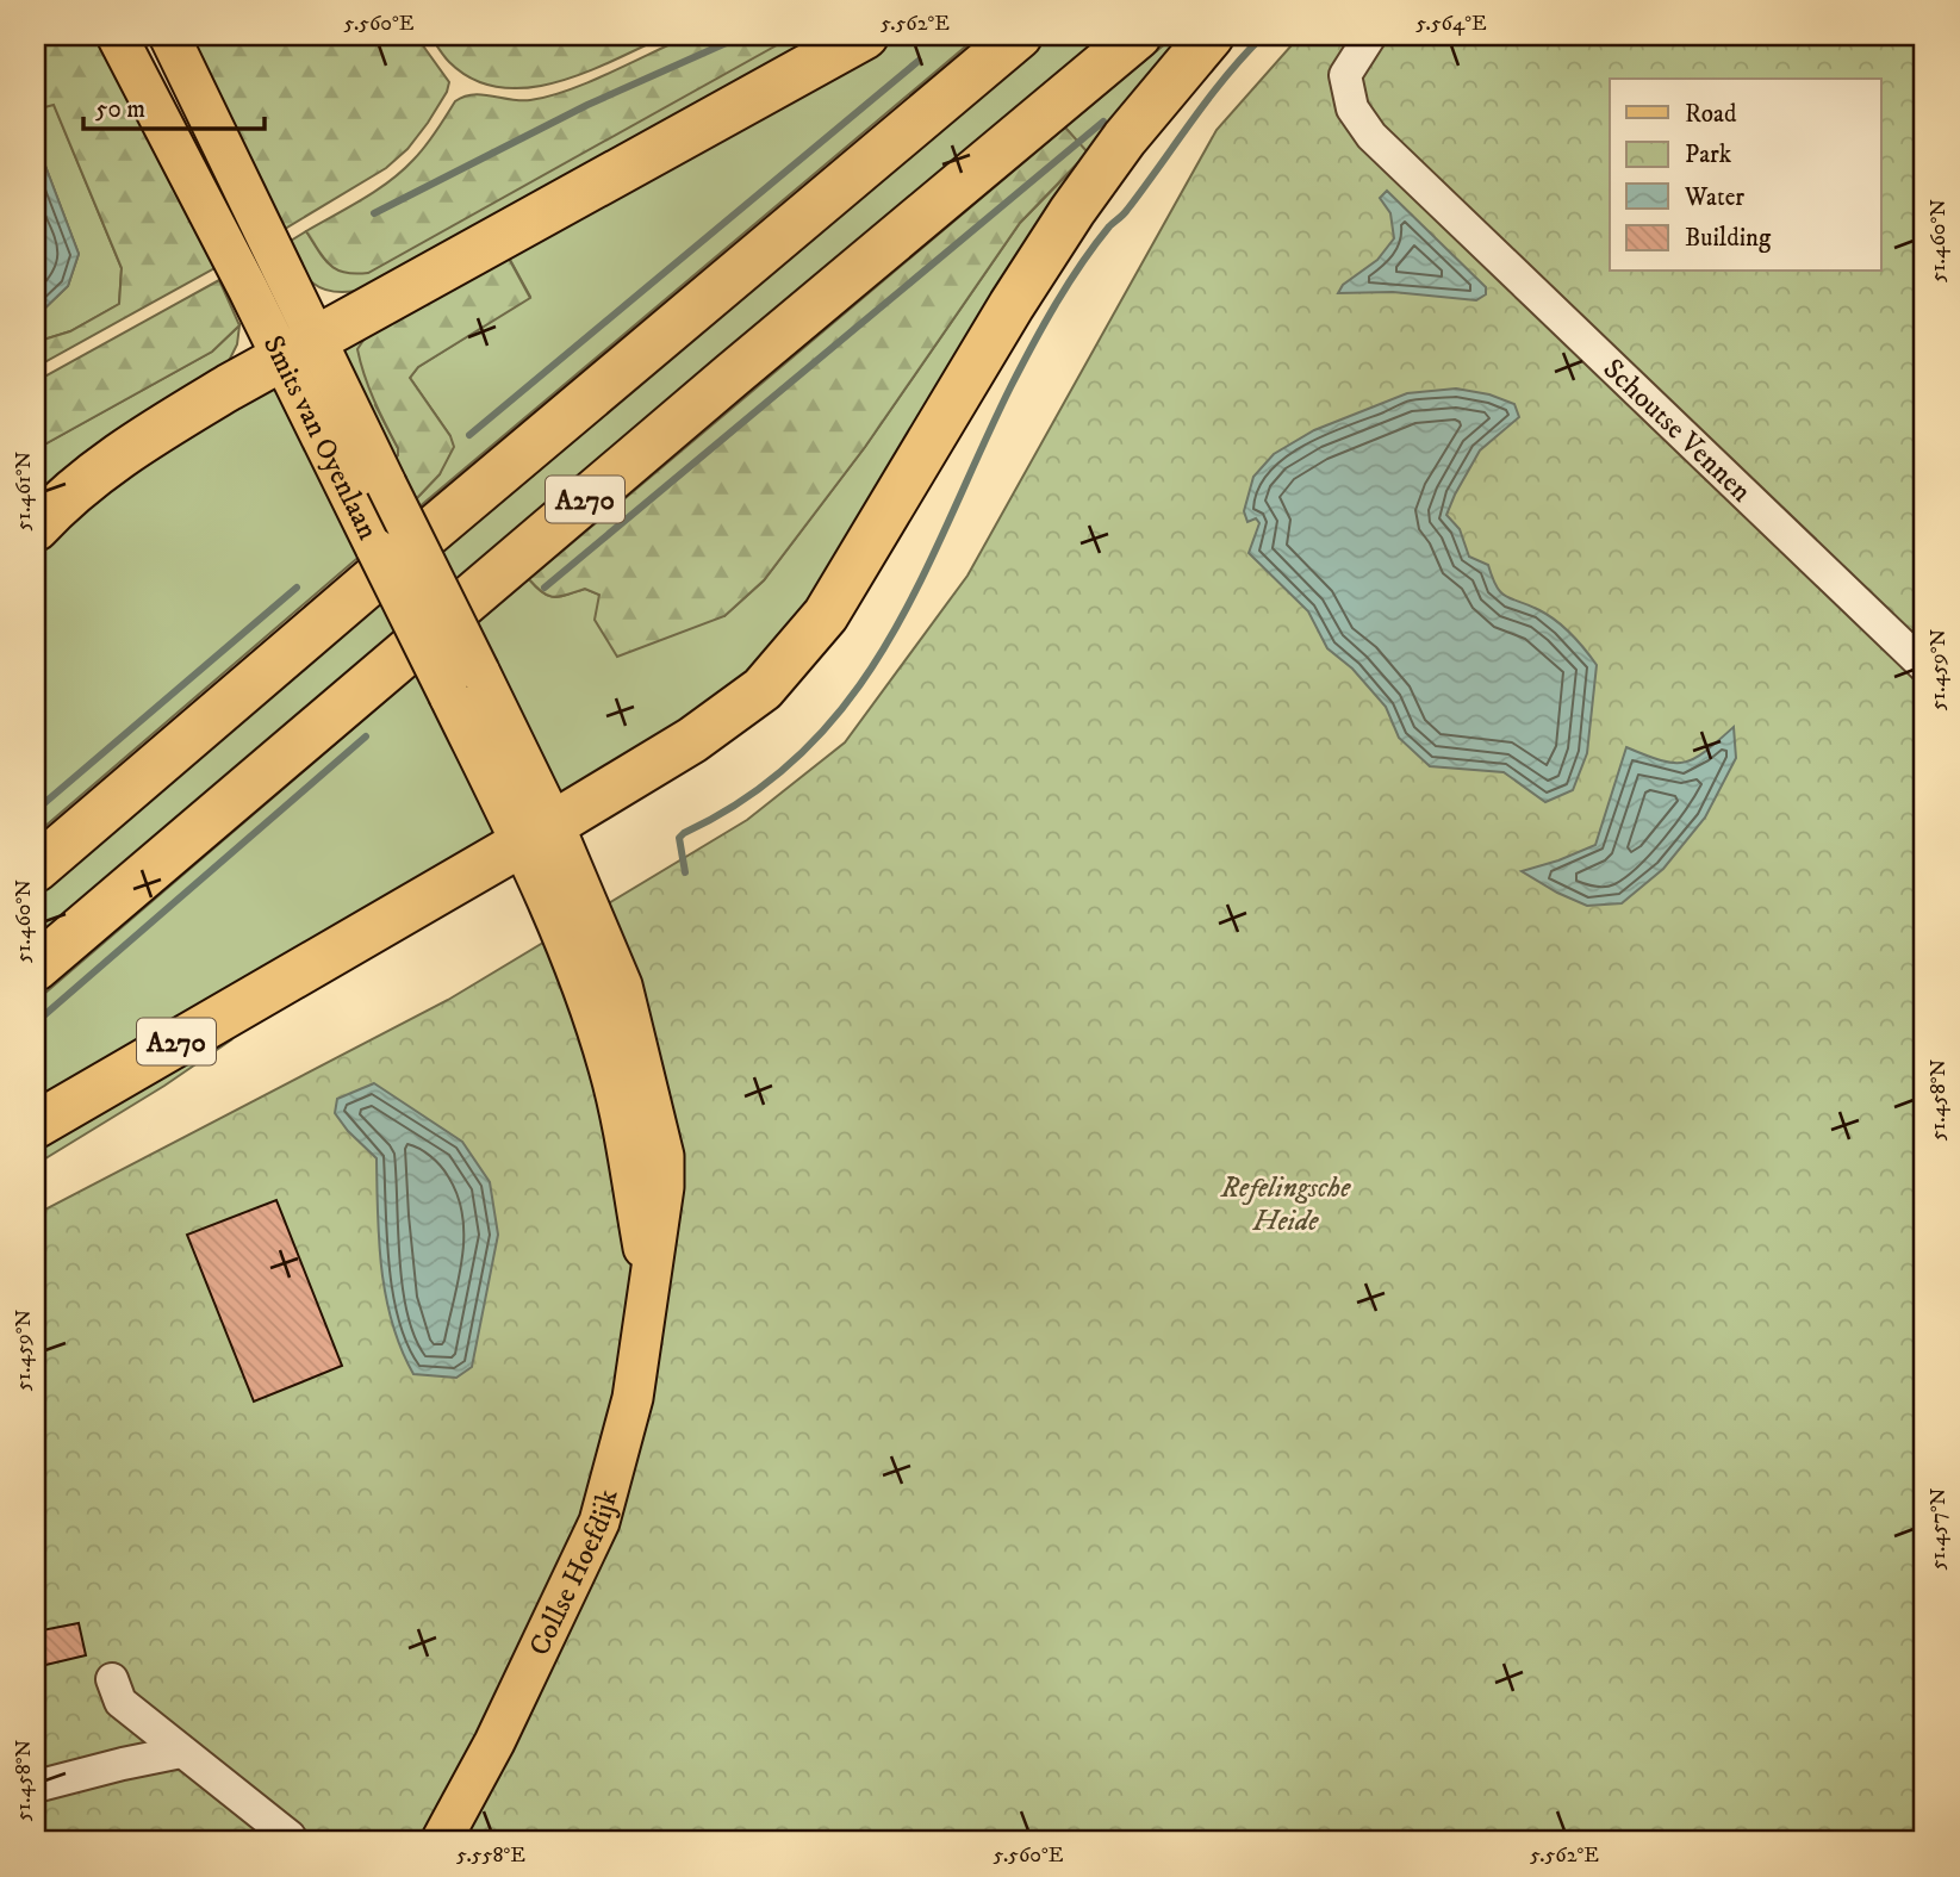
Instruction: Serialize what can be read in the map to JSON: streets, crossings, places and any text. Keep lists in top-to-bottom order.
{
  "streets": {
    "highway": ["A270"],
    "main road": ["Smits van Oyenlaan", "Collse Hoefdijk"],
    "street": ["Schoutse Vennen"]
  },
  "crossings": [
    ["Smits van Oyenlaan", "A270"],
    ["Smits van Oyenlaan", "Collse Hoefdijk"],
    ["A270", "Collse Hoefdijk"]
  ],
  "parks": ["Refelingsche Heide"],
  "legend": [
    "Road",
    "Park",
    "Water",
    "Building"
  ],
  "scale_bar": "50 m",
  "coordinates": [
    "5.560°E",
    "5.562°E",
    "5.564°E",
    "51.460°N",
    "51.461°N",
    "51.459°N",
    "51.458°N",
    "51.457°N",
    "5.558°E"
  ]
}
